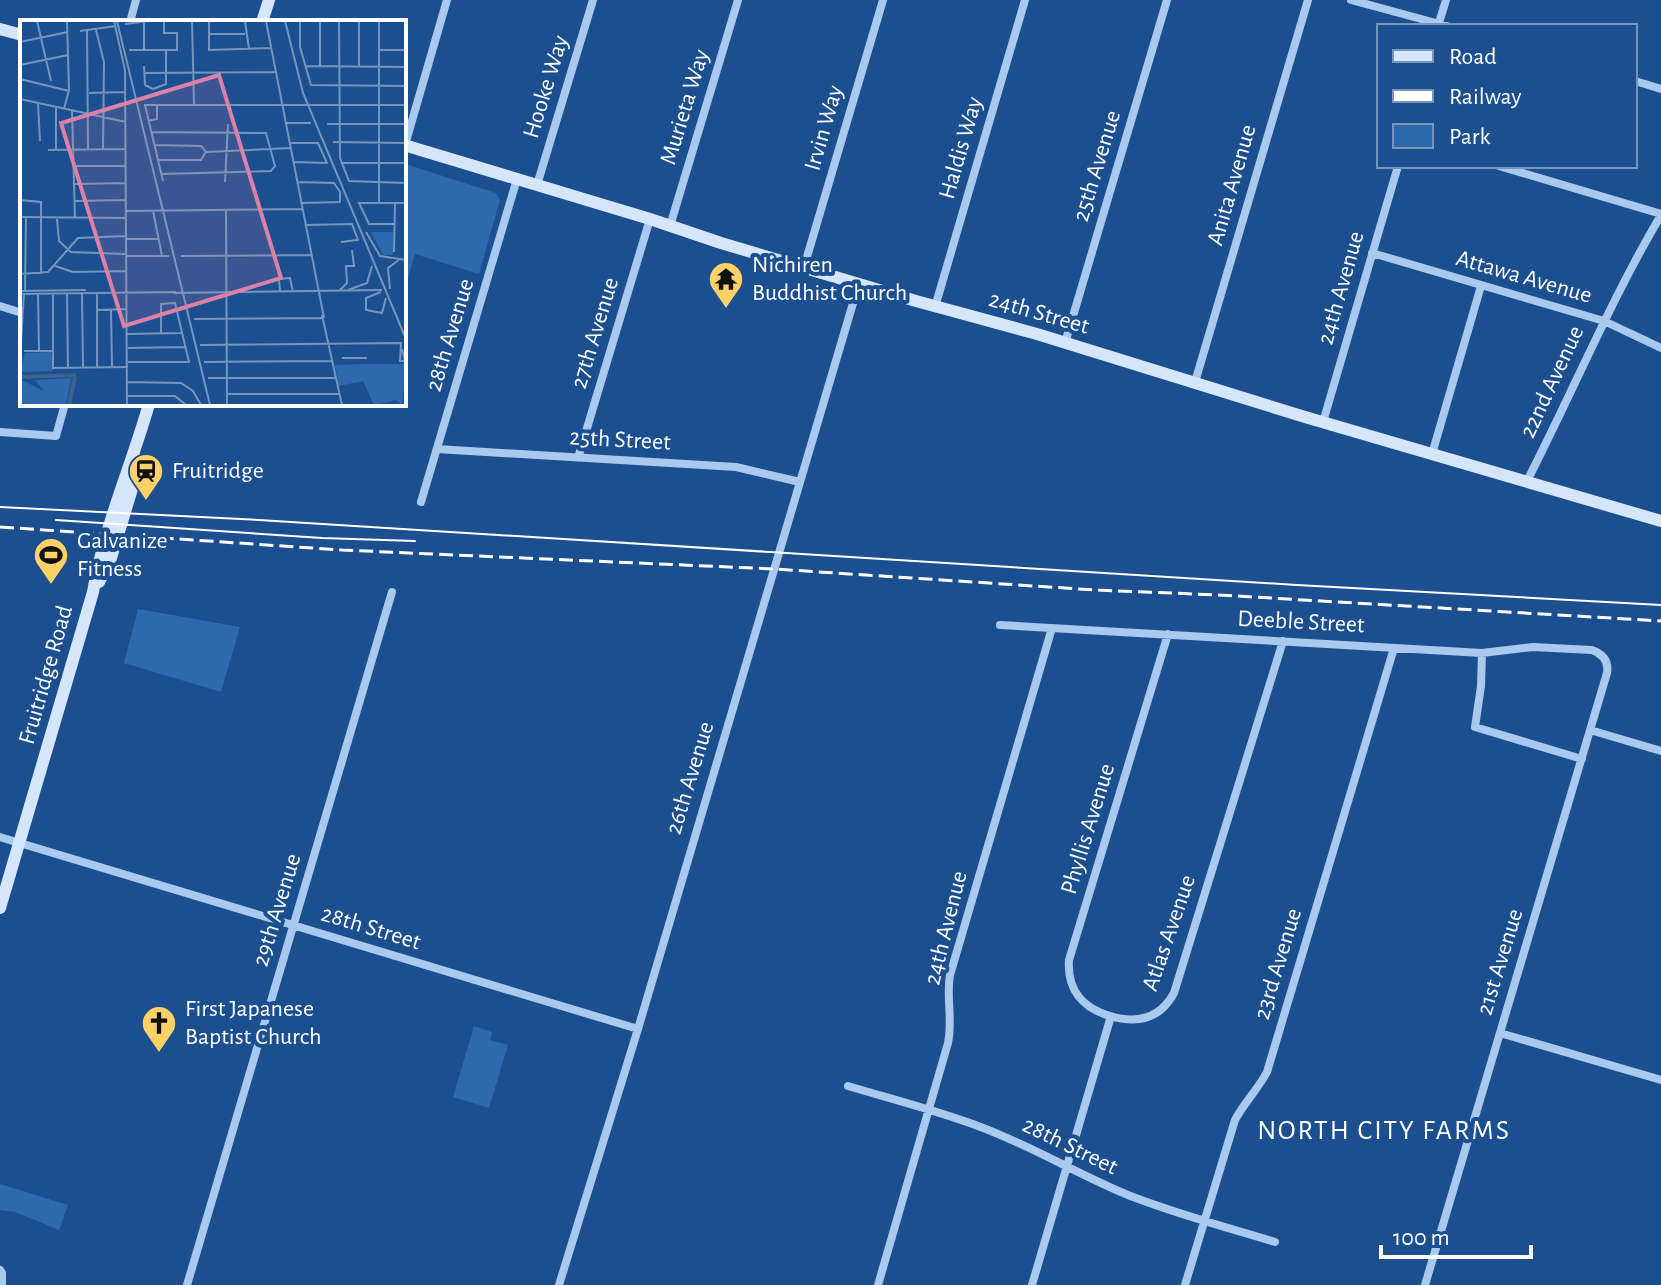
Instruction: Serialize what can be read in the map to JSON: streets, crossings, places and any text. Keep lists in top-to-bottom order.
{
  "streets": {
    "street": [
      "Hooke Way",
      "Murieta Way",
      "Irvin Way",
      "Haldis Way",
      "25th Avenue",
      "Anita Avenue",
      "Attawa Avenue",
      "24th Avenue",
      "24th Street",
      "27th Avenue",
      "28th Avenue",
      "22nd Avenue",
      "25th Street",
      "Deeble Street",
      "Fruitridge Road",
      "26th Avenue",
      "Phyllis Avenue",
      "29th Avenue",
      "28th Street",
      "Atlas Avenue",
      "21st Avenue",
      "23rd Avenue"
    ]
  },
  "crossings": [
    ["Hooke Way", "24th Street"],
    ["Murieta Way", "24th Street"],
    ["Irvin Way", "24th Street"],
    ["Haldis Way", "24th Street"],
    ["25th Avenue", "24th Street"],
    ["Anita Avenue", "24th Street"],
    ["Attawa Avenue", "24th Avenue"],
    ["Attawa Avenue", "22nd Avenue"],
    ["24th Avenue", "24th Street"],
    ["24th Avenue", "Deeble Street"],
    ["24th Avenue", "28th Street"],
    ["24th Street", "27th Avenue"],
    ["24th Street", "28th Avenue"],
    ["24th Street", "22nd Avenue"],
    ["24th Street", "26th Avenue"],
    ["27th Avenue", "25th Street"],
    ["28th Avenue", "25th Street"],
    ["25th Street", "26th Avenue"],
    ["Deeble Street", "Phyllis Avenue"],
    ["Deeble Street", "Atlas Avenue"],
    ["Deeble Street", "21st Avenue"],
    ["Deeble Street", "23rd Avenue"],
    ["Fruitridge Road", "28th Street"],
    ["26th Avenue", "28th Street"],
    ["Phyllis Avenue", "Atlas Avenue"],
    ["29th Avenue", "28th Street"],
    ["28th Street", "23rd Avenue"]
  ],
  "districts": ["NORTH CITY FARMS"],
  "places": {
    "temple": ["Nichiren Buddhist Church"],
    "station": ["Fruitridge"],
    "sports": ["Galvanize Fitness"],
    "church": ["First Japanese Baptist Church"]
  },
  "legend": ["Road", "Railway", "Park"],
  "scale_bar": "100 m"
}
